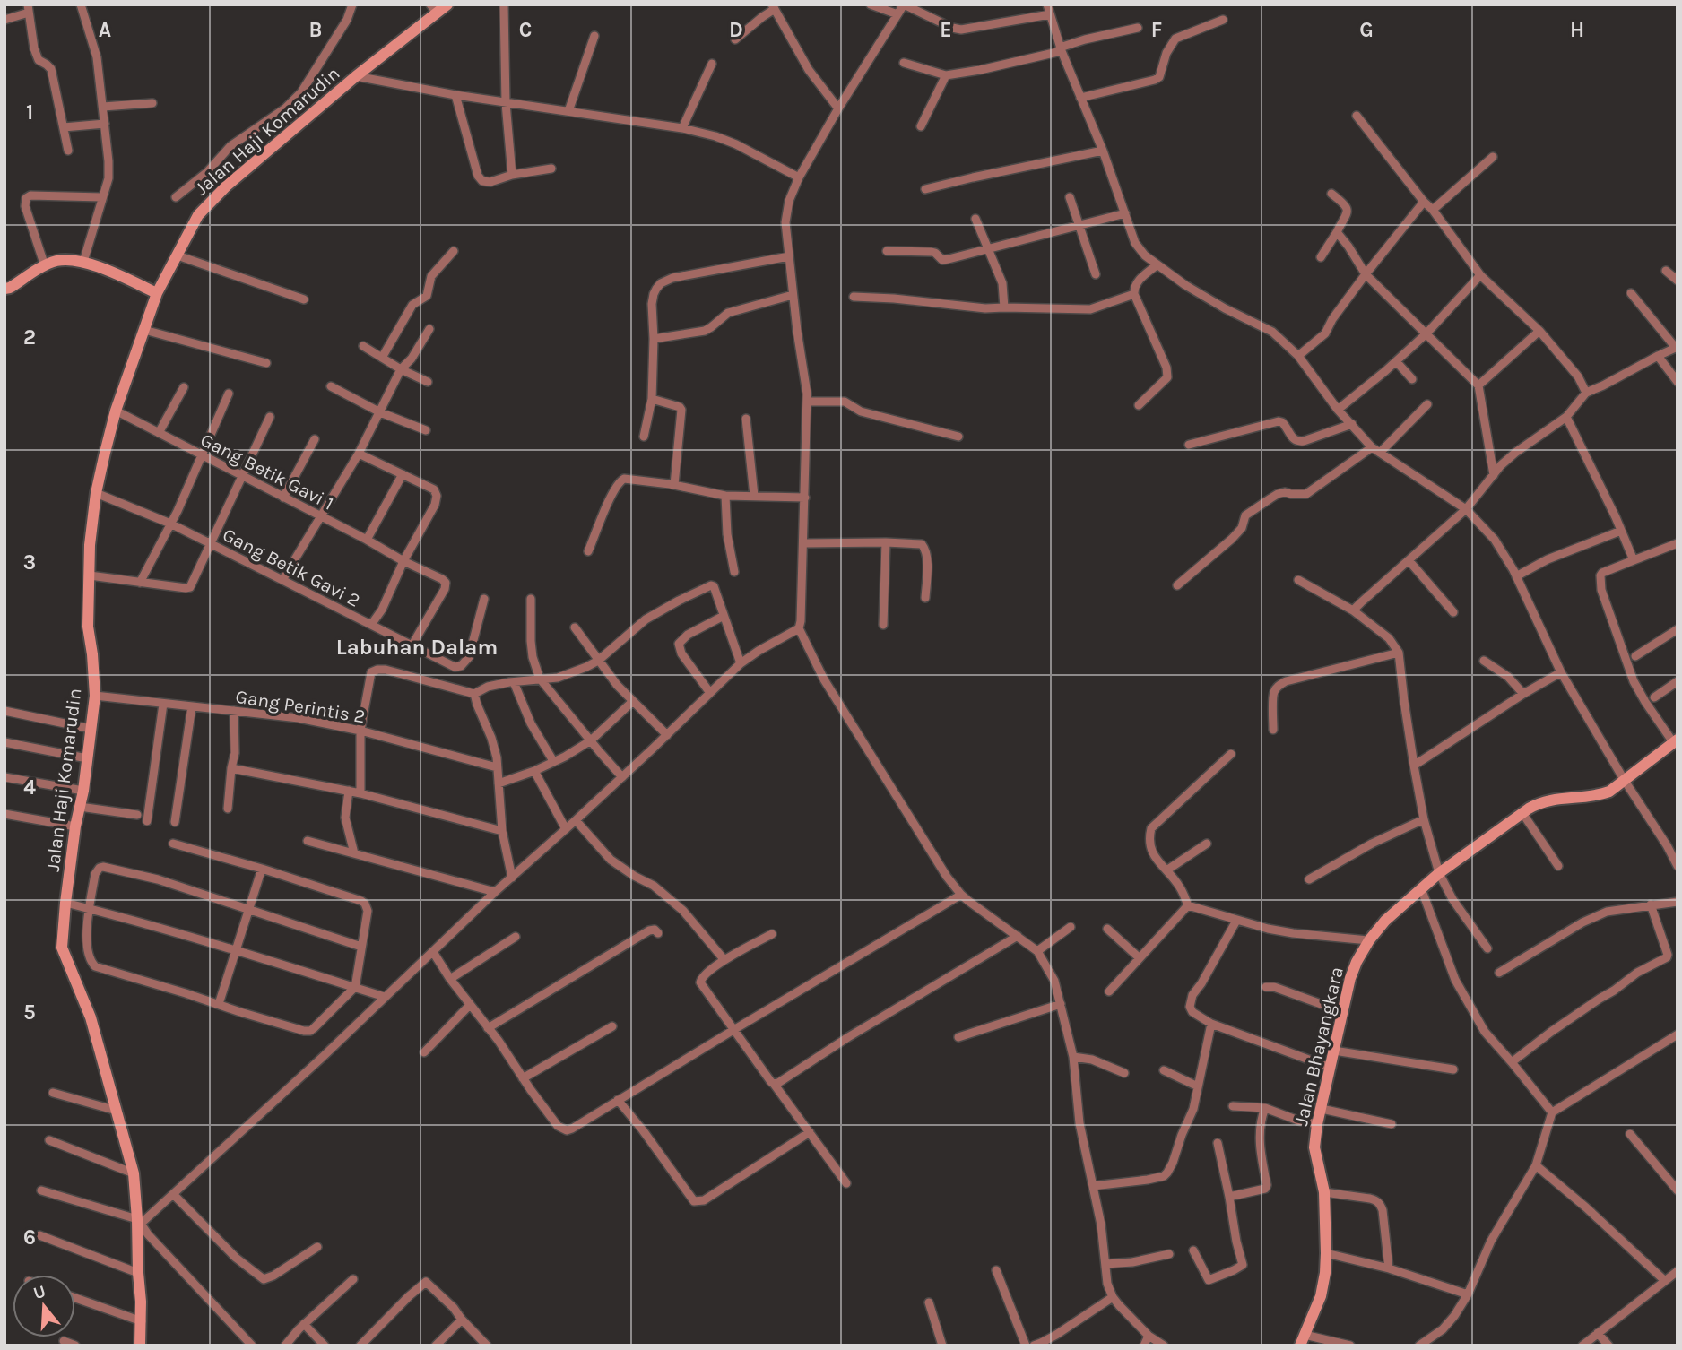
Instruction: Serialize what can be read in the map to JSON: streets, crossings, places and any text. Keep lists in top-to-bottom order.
{
  "streets": {
    "street": [
      "Jalan Haji Komarudin",
      "Gang Betik Gavi 1",
      "Gang Betik Gavi 2",
      "Gang Perintis 2",
      "Jalan Bhayangkara"
    ]
  },
  "crossings": [
    ["Jalan Haji Komarudin", "Gang Betik Gavi 1"],
    ["Jalan Haji Komarudin", "Gang Betik Gavi 2"],
    ["Jalan Haji Komarudin", "Gang Perintis 2"],
    ["Gang Betik Gavi 1", "Gang Betik Gavi 2"]
  ],
  "districts": ["Labuhan Dalam"],
  "north": "top",
  "grid": {
    "columns": [
      "A",
      "B",
      "C",
      "D",
      "E",
      "F",
      "G",
      "H"
    ],
    "rows": [
      "1",
      "2",
      "3",
      "4",
      "5",
      "6"
    ]
  }
}
